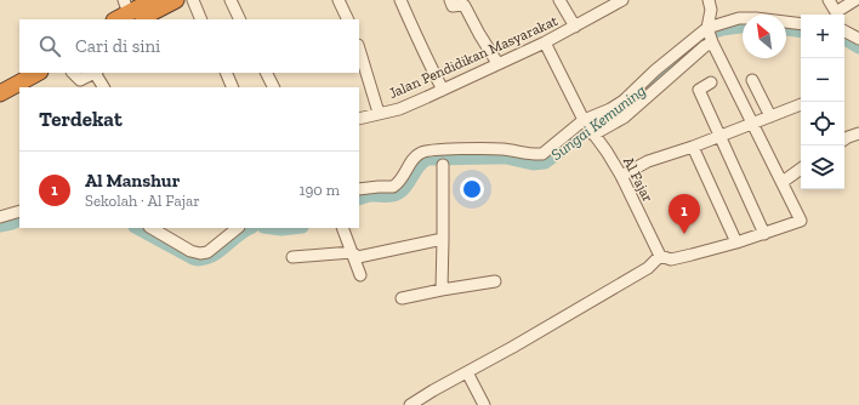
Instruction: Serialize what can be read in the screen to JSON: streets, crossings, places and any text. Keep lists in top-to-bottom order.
{
  "streets": {
    "street": ["Jalan Pendidikan Masyarakat", "Al Fajar"]
  },
  "crossings": [
    ["Jalan Pendidikan Masyarakat", "Al Fajar"]
  ],
  "water": ["Sungai Kemuning"],
  "north": "top left",
  "page": {
    "map_buttons": ["+", "−"],
    "search": "Cari di sini",
    "heading": "Terdekat",
    "list": [
      {
        "mark": "1",
        "name": "Al Manshur",
        "note": "Sekolah · Al Fajar",
        "value": "190 m"
      }
    ],
    "pins": "1"
  }
}
